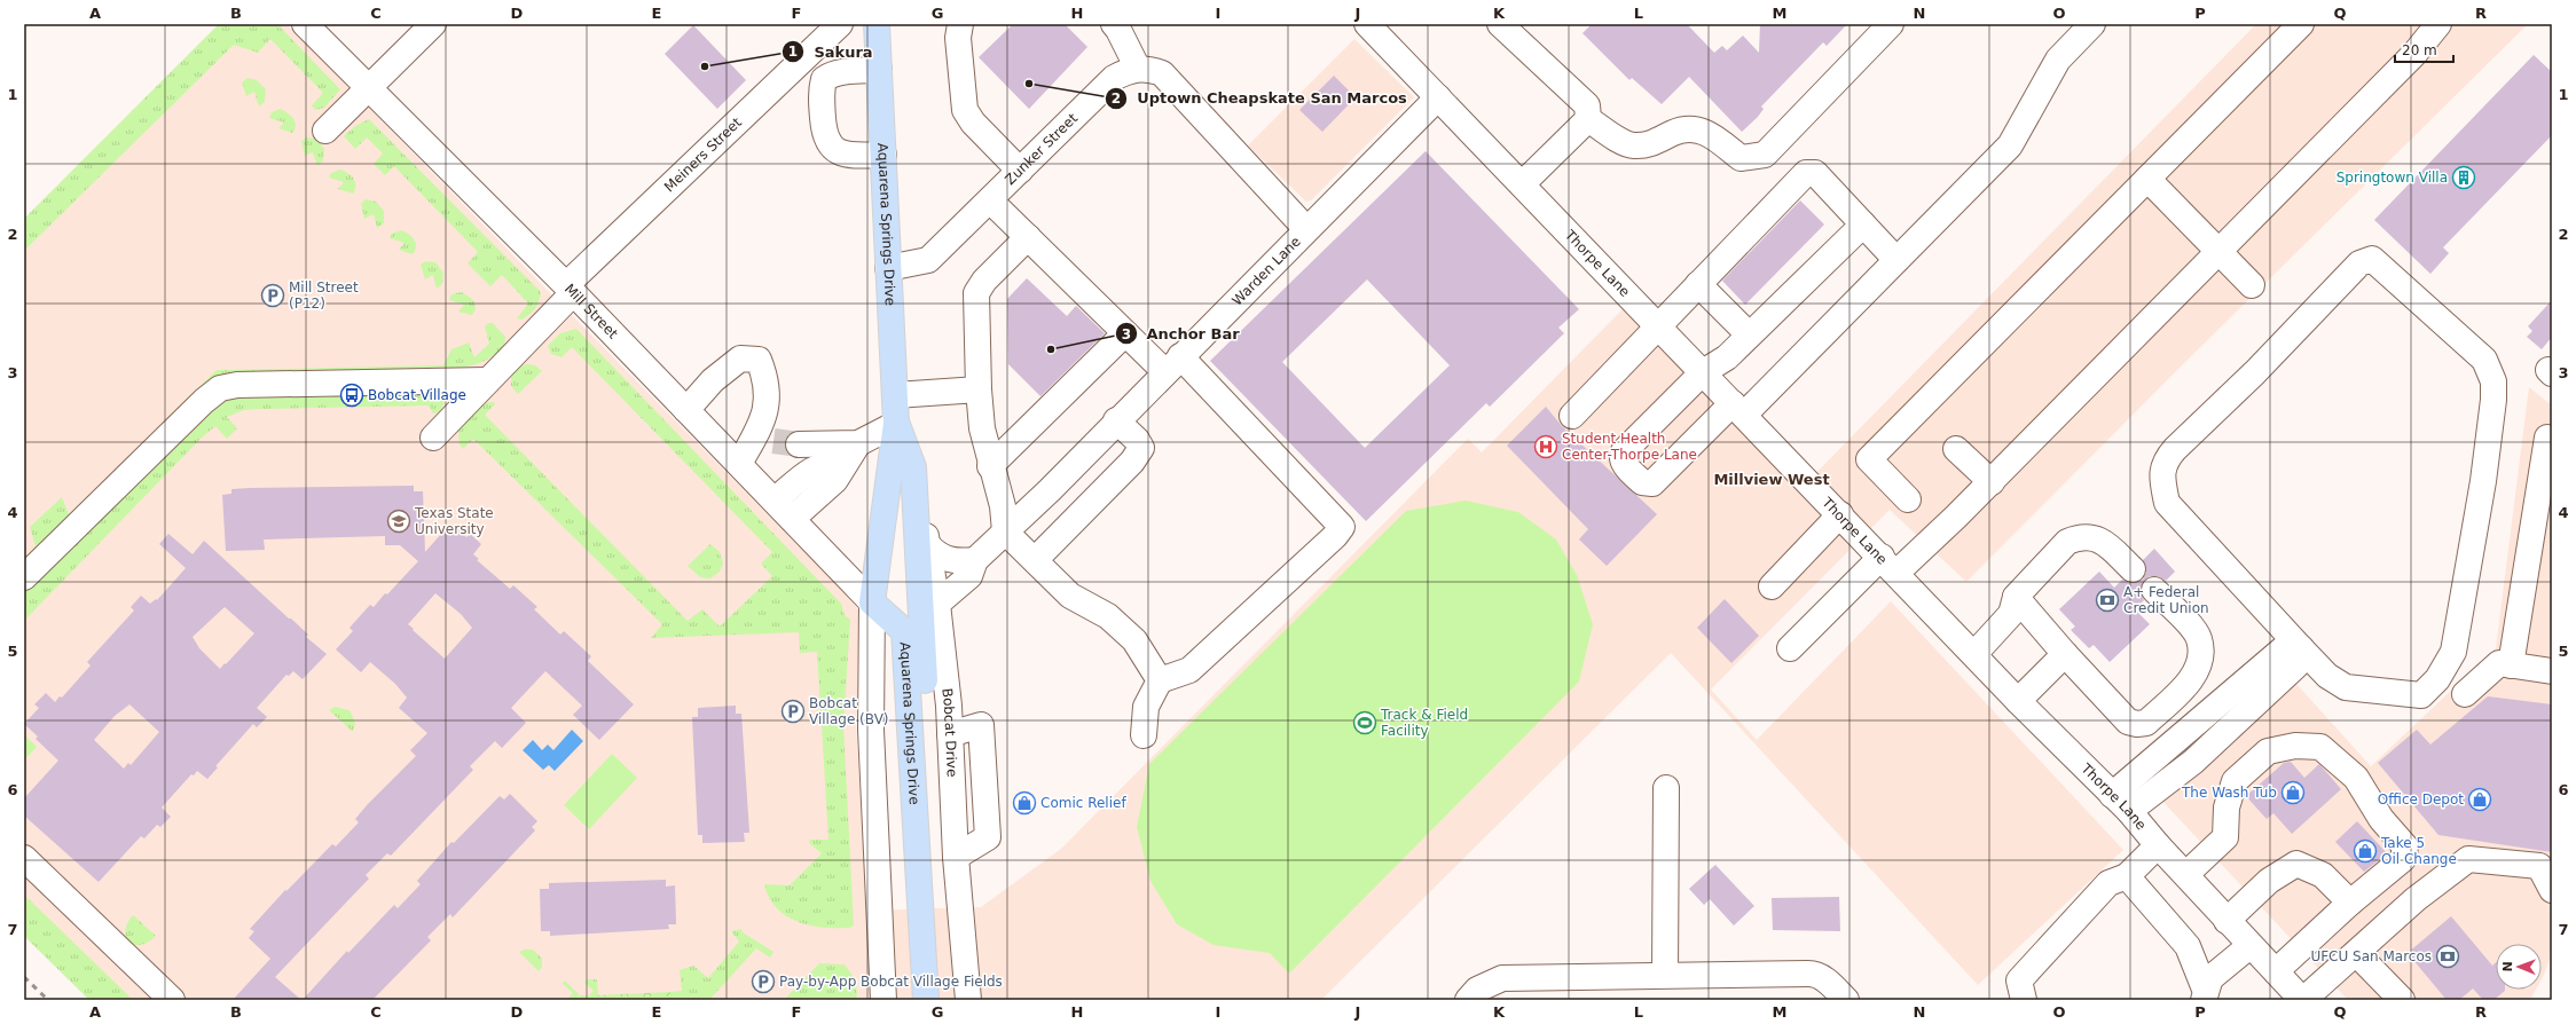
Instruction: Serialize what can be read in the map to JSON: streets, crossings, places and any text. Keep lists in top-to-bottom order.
{
  "streets": {
    "main road": ["Aquarena Springs Drive"],
    "street": [
      "Zunker Street",
      "Meiners Street",
      "Thorpe Lane",
      "Warden Lane",
      "Mill Street",
      "Bobcat Drive"
    ]
  },
  "crossings": [
    ["Zunker Street", "Aquarena Springs Drive"],
    ["Zunker Street", "Warden Lane"],
    ["Meiners Street", "Mill Street"],
    ["Aquarena Springs Drive", "Mill Street"],
    ["Aquarena Springs Drive", "Bobcat Drive"],
    ["Thorpe Lane", "Warden Lane"],
    ["Warden Lane", "Bobcat Drive"]
  ],
  "districts": ["Millview West"],
  "places": {
    "other": ["Sakura", "Uptown Cheapskate San Marcos", "Anchor Bar"],
    "building": ["Springtown Villa"],
    "parking": ["Mill Street (P12)", "Bobcat Village (BV)", "Pay-by-App Bobcat Village Fields"],
    "bus stop": ["Bobcat Village"],
    "hospital": ["Student Health Center-Thorpe Lane"],
    "school or university": ["Texas State University"],
    "bank": ["A+ Federal Credit Union", "UFCU San Marcos"],
    "sports": ["Track & Field Facility"],
    "shop": [
      "The Wash Tub",
      "Office Depot",
      "Comic Relief",
      "Take 5 Oil Change"
    ]
  },
  "scale_bar": "20 m",
  "north": "left",
  "grid": {
    "columns": [
      "A",
      "B",
      "C",
      "D",
      "E",
      "F",
      "G",
      "H",
      "I",
      "J",
      "K",
      "L",
      "M",
      "N",
      "O",
      "P",
      "Q",
      "R"
    ],
    "rows": [
      "1",
      "2",
      "3",
      "4",
      "5",
      "6",
      "7"
    ]
  }
}
